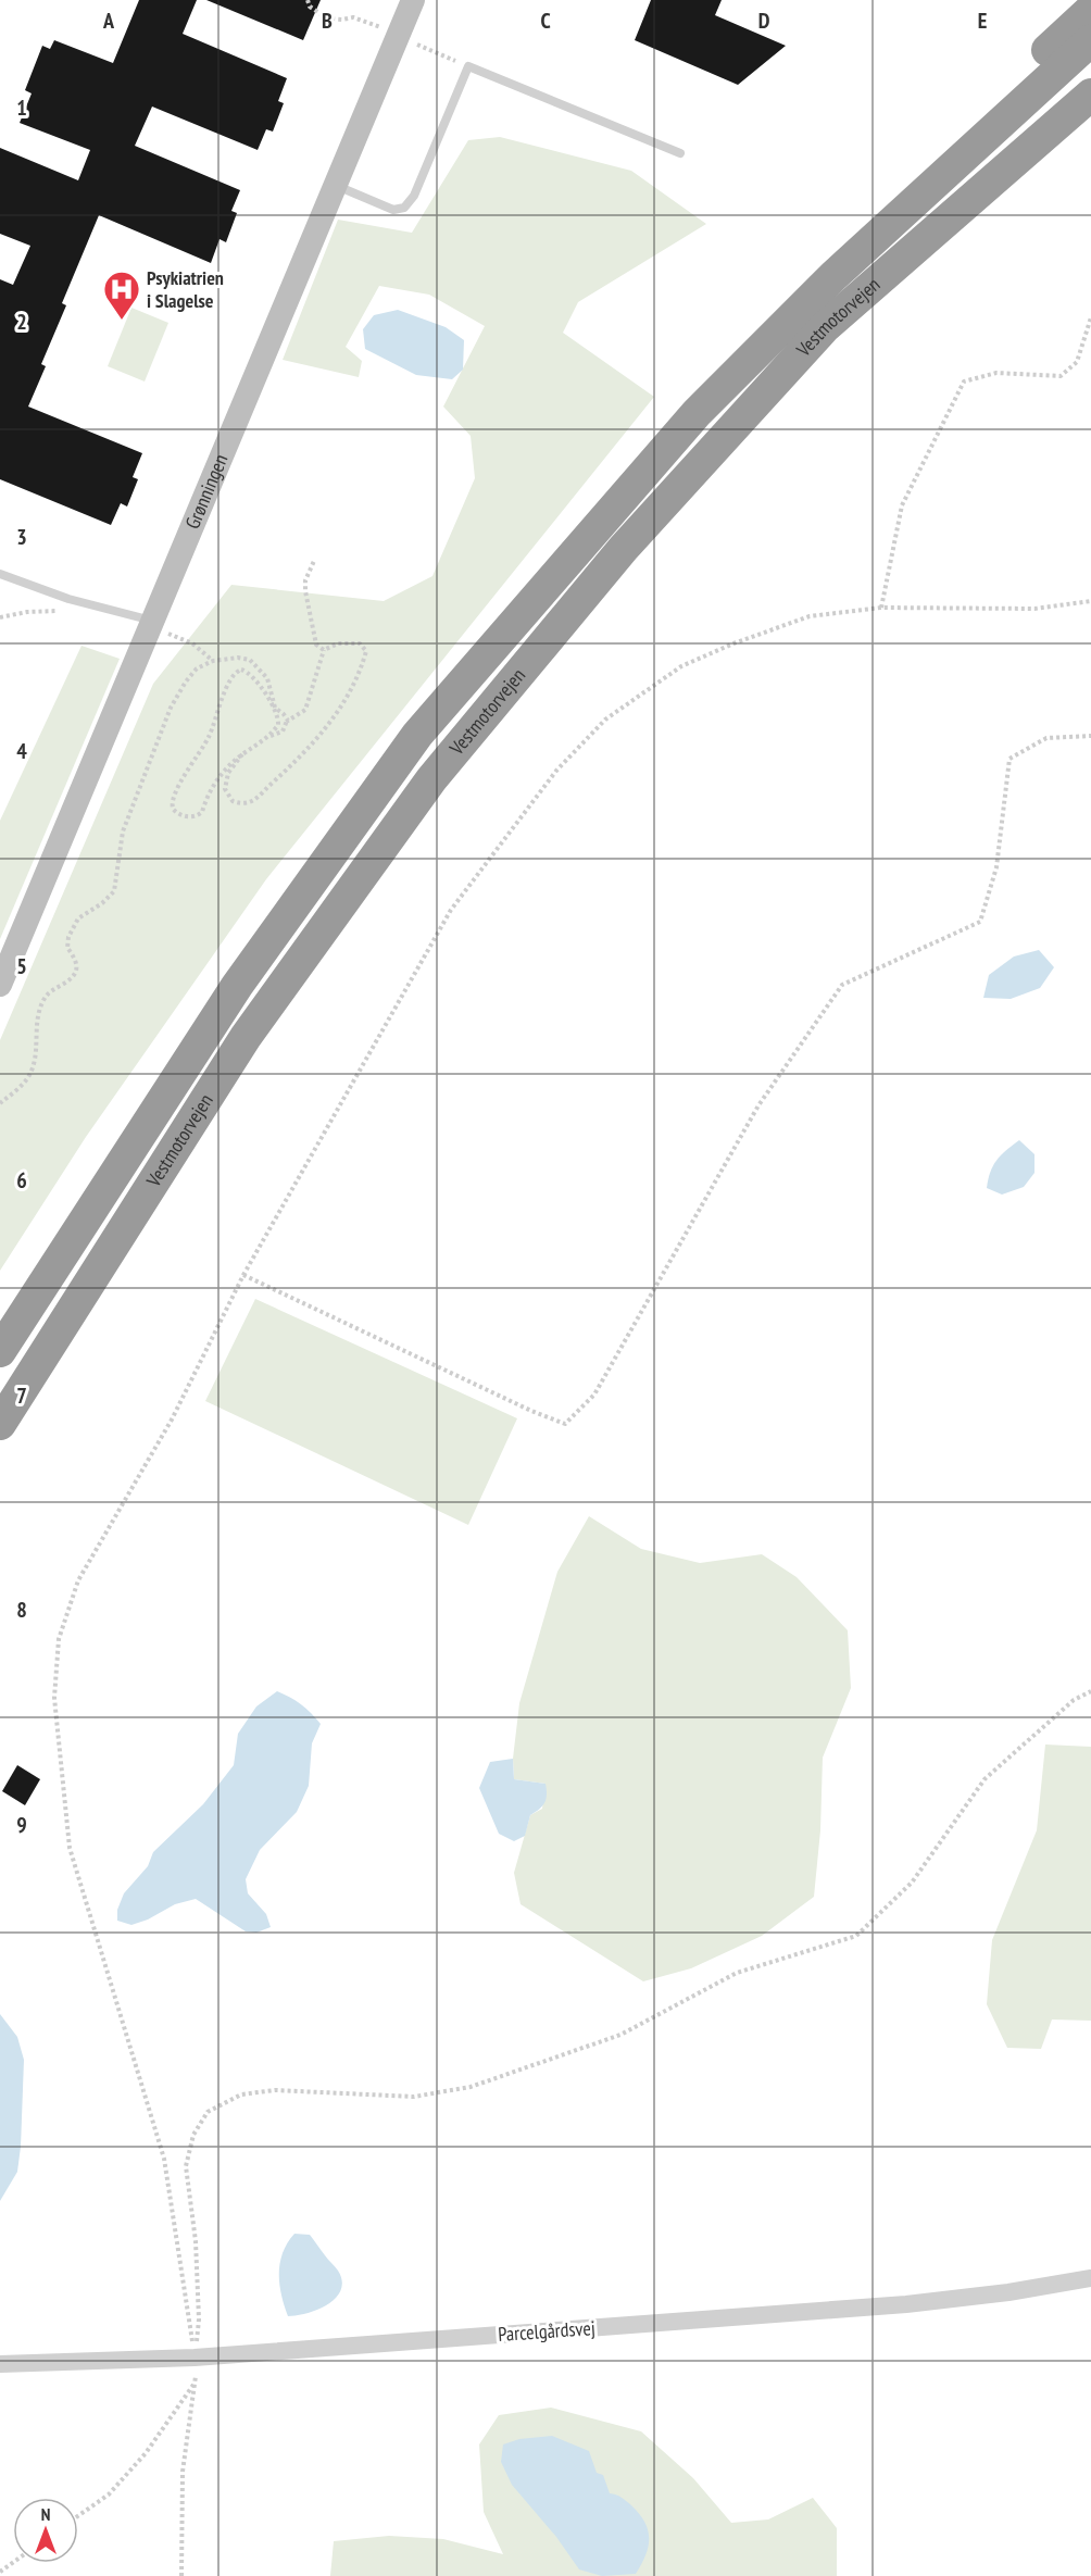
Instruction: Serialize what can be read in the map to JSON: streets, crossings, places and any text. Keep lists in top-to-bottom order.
{
  "streets": {
    "highway": ["Vestmotorvejen"],
    "main road": ["Grønningen"],
    "street": ["Parcelgårdsvej"]
  },
  "places": {
    "hospital": ["Psykiatrien i Slagelse"]
  },
  "north": "top",
  "grid": {
    "columns": [
      "A",
      "B",
      "C",
      "D",
      "E"
    ],
    "rows": [
      "1",
      "2",
      "3",
      "4",
      "5",
      "6",
      "7",
      "8",
      "9"
    ]
  }
}
